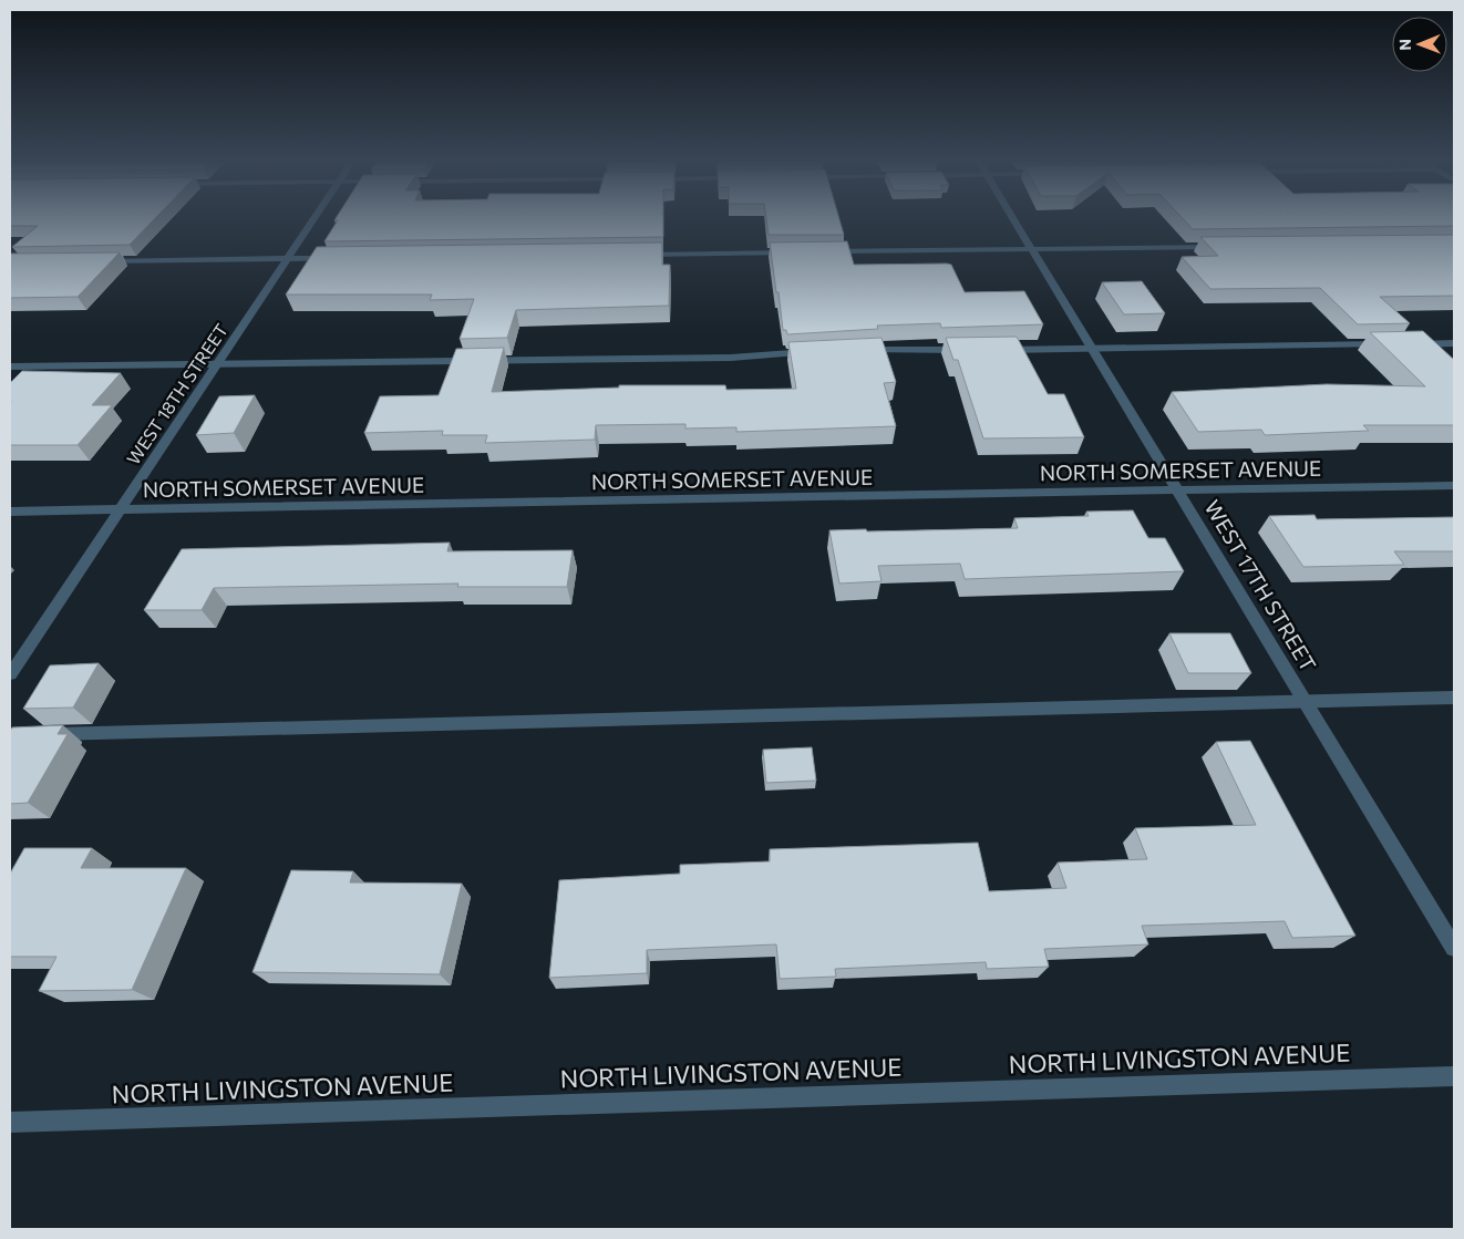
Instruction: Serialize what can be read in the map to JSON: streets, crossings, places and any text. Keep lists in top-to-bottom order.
{
  "streets": {
    "street": [
      "WEST 18TH STREET",
      "NORTH SOMERSET AVENUE",
      "WEST 17TH STREET",
      "NORTH LIVINGSTON AVENUE"
    ]
  },
  "crossings": [
    ["WEST 18TH STREET", "NORTH SOMERSET AVENUE"],
    ["NORTH SOMERSET AVENUE", "WEST 17TH STREET"]
  ],
  "north": "left"
}
